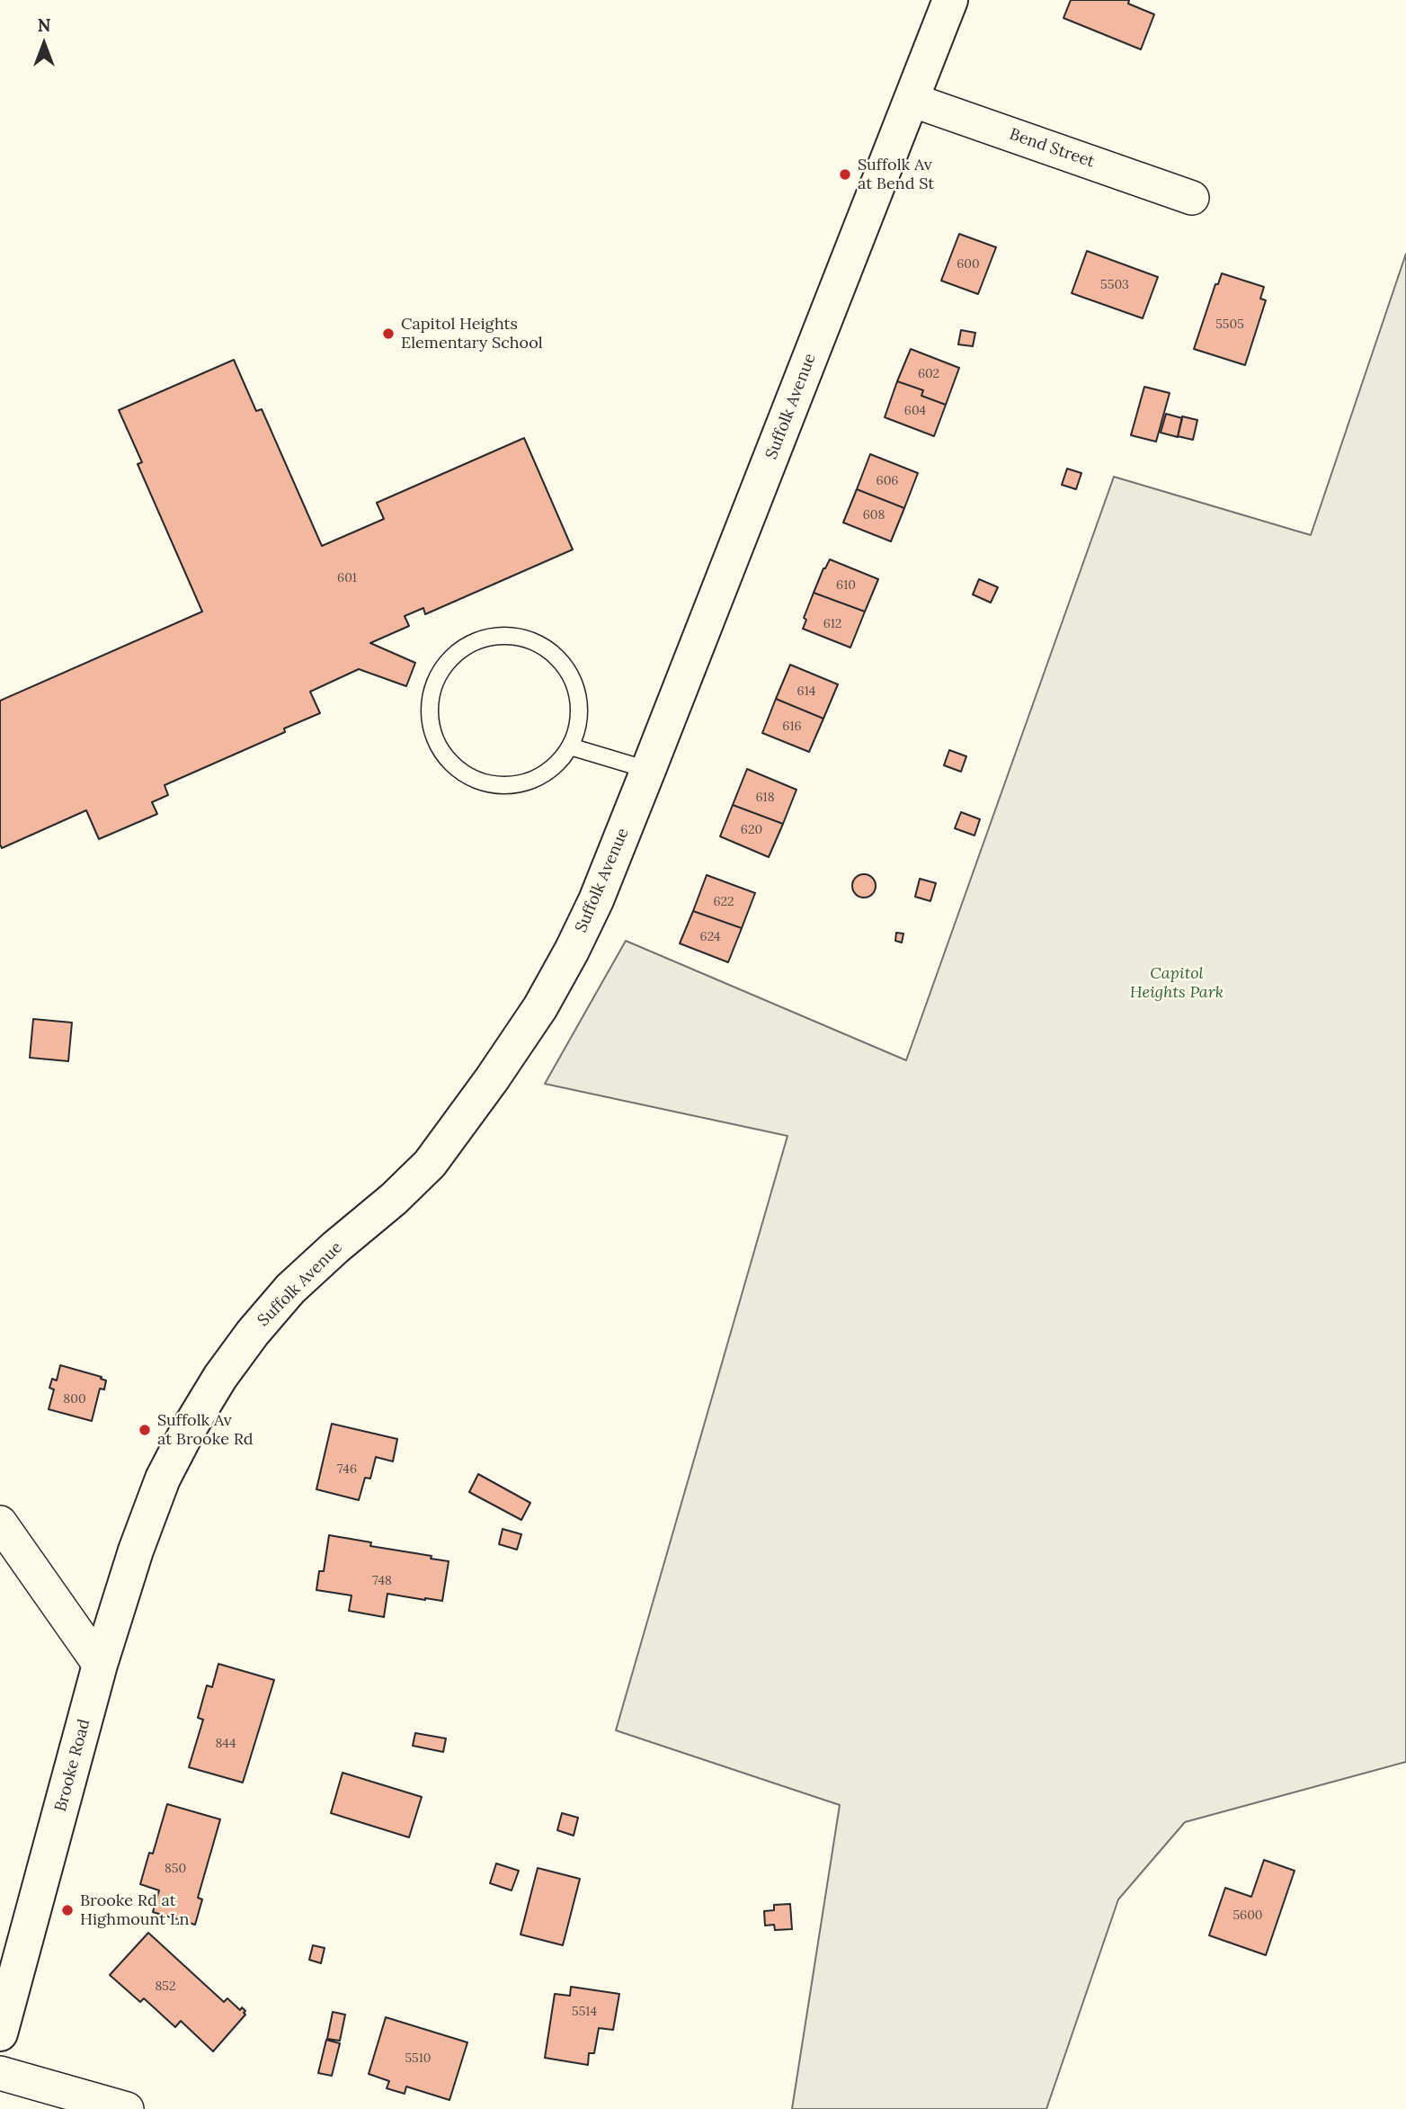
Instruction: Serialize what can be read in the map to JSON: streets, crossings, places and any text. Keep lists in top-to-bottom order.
{
  "streets": {
    "street": ["Bend Street", "Suffolk Avenue", "Brooke Road"]
  },
  "crossings": [
    ["Bend Street", "Suffolk Avenue"],
    ["Suffolk Avenue", "Brooke Road"]
  ],
  "parks": ["Capitol Heights Park"],
  "places": [
    "Suffolk Av at Bend St",
    "Capitol Heights Elementary School",
    "Suffolk Av at Brooke Rd",
    "Brooke Rd at Highmount Ln"
  ],
  "house_numbers": [
    "600",
    "5503",
    "5505",
    "602",
    "604",
    "606",
    "608",
    "601",
    "610",
    "612",
    "614",
    "616",
    "618",
    "620",
    "622",
    "624",
    "800",
    "746",
    "748",
    "844",
    "850",
    "5600",
    "852",
    "5514",
    "5510"
  ],
  "north": "top"
}
